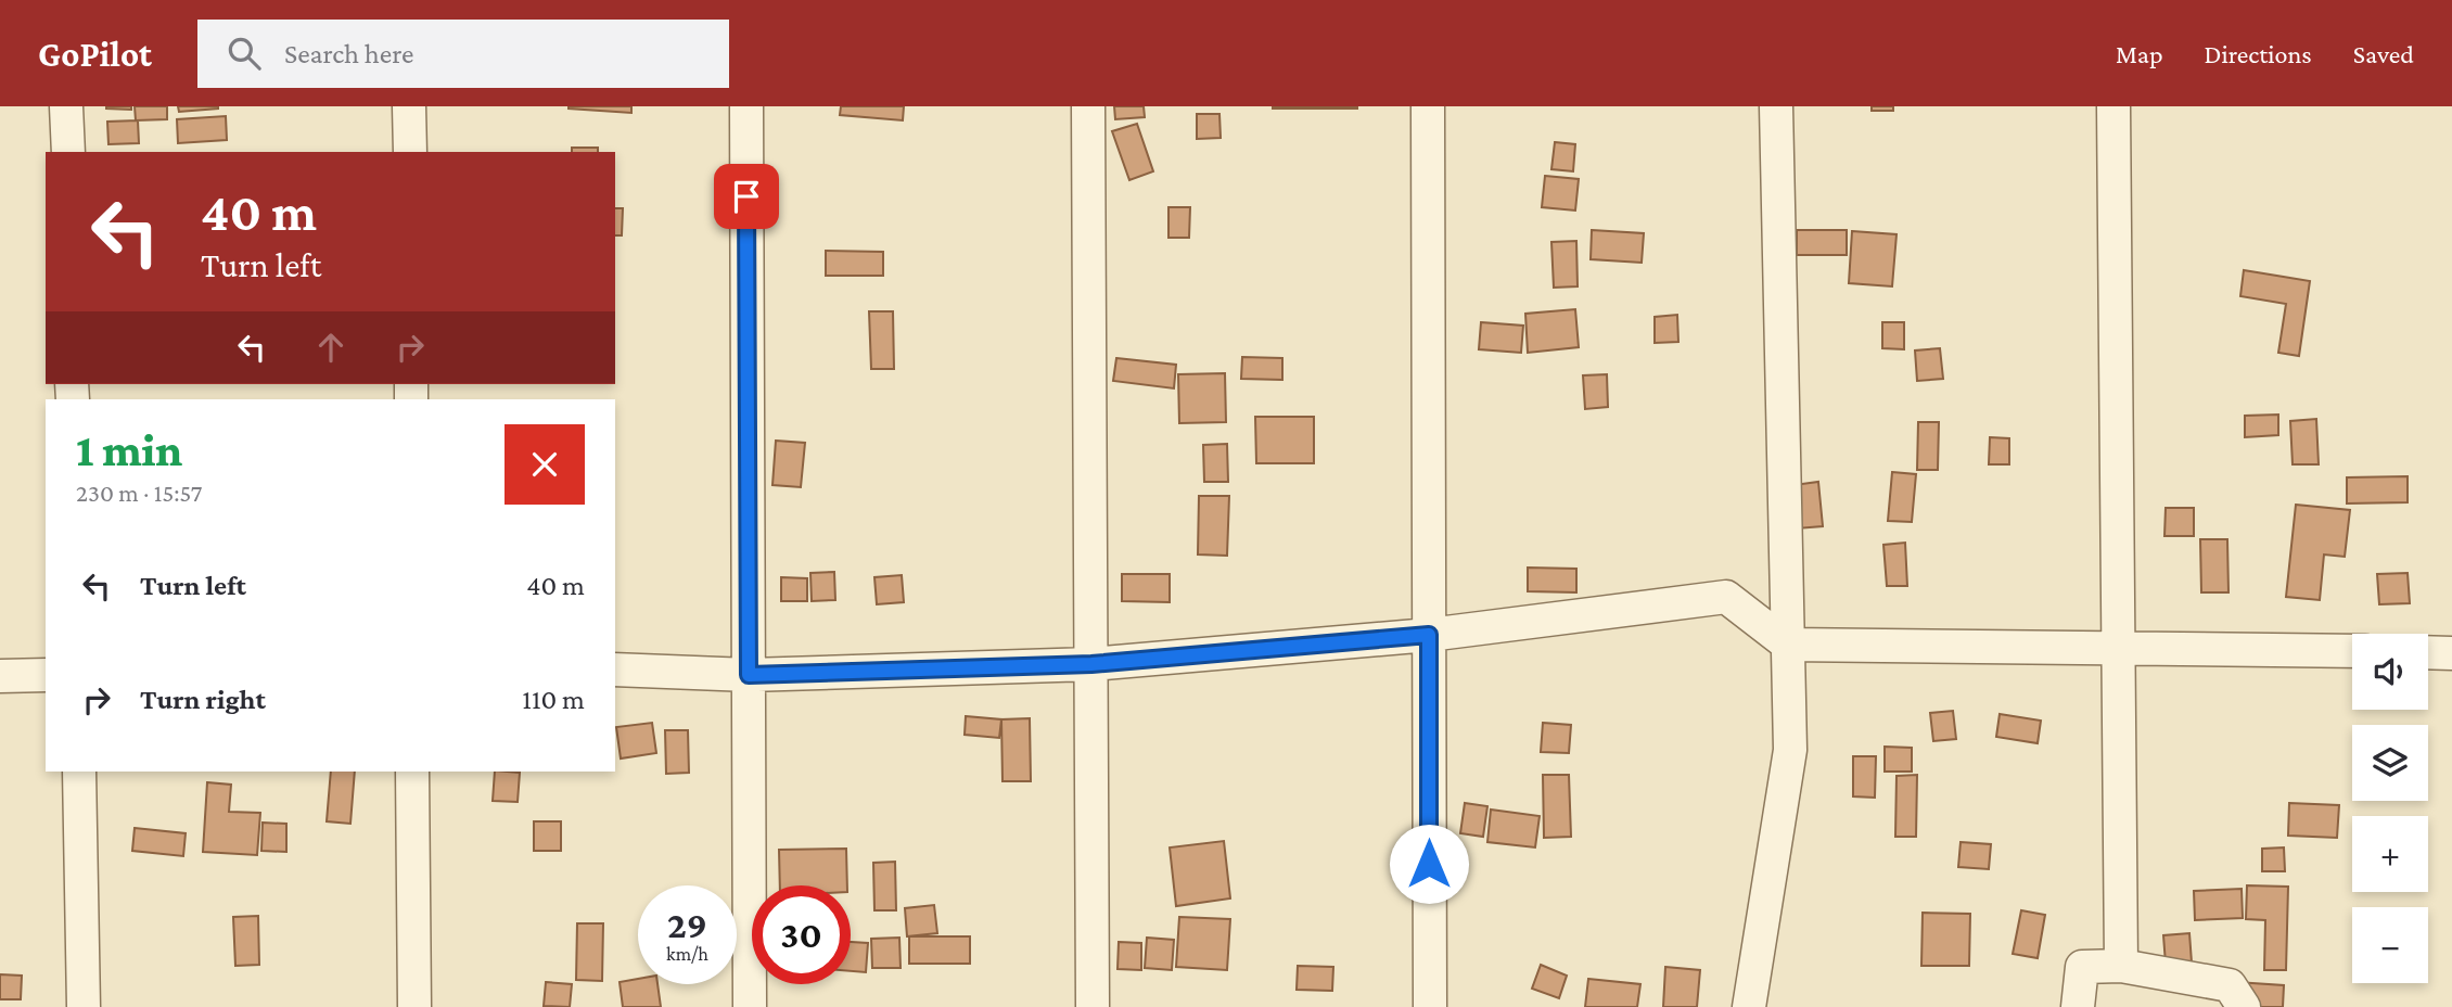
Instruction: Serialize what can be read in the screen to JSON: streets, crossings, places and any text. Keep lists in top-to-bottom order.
{
  "page": {
    "header": "GoPilot",
    "search": "Search here",
    "nav": ["Map", "Directions", "Saved"],
    "turn": ["40 m", "Turn left"],
    "heading": ["1 min", "230 m · 15:57"],
    "list": [
      {
        "name": "Turn left",
        "value": "40 m"
      },
      {
        "name": "Turn right",
        "value": "110 m"
      }
    ],
    "map_buttons": ["+", "−"],
    "speed": "29 km/h",
    "limit": "30"
  }
}
